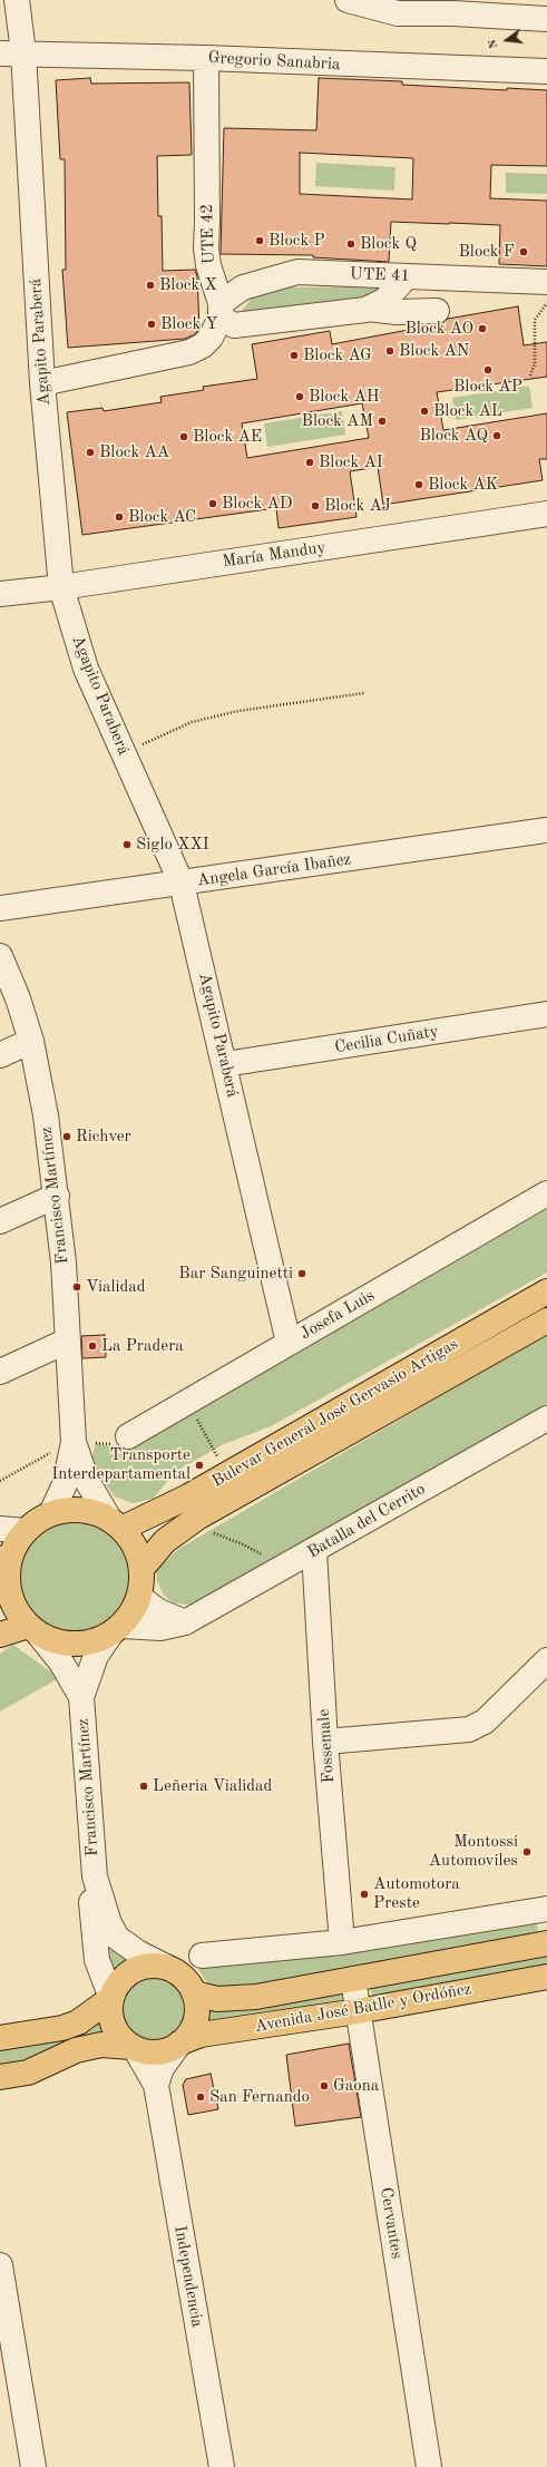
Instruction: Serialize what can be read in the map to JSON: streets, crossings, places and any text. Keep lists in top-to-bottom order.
{
  "streets": {
    "main road": ["Bulevar General José Gervasio Artigas", "Avenida José Batlle y Ordóñez"],
    "street": [
      "Gregorio Sanabria",
      "UTE 42",
      "UTE 41",
      "Agapito Paraberá",
      "María Manduy",
      "Angela García Ibañez",
      "Cecilia Cuñaty",
      "Francisco Martínez",
      "Josefa Luis",
      "Batalla del Cerrito",
      "Fossemale",
      "Cervantes",
      "Independencia"
    ]
  },
  "crossings": [
    ["Gregorio Sanabria", "UTE 42"],
    ["Gregorio Sanabria", "Agapito Paraberá"],
    ["UTE 42", "UTE 41"],
    ["Agapito Paraberá", "María Manduy"],
    ["Agapito Paraberá", "Angela García Ibañez"],
    ["Agapito Paraberá", "Cecilia Cuñaty"],
    ["Agapito Paraberá", "Josefa Luis"],
    ["Francisco Martínez", "Bulevar General José Gervasio Artigas"],
    ["Francisco Martínez", "Batalla del Cerrito"],
    ["Francisco Martínez", "Avenida José Batlle y Ordóñez"],
    ["Francisco Martínez", "Independencia"],
    ["Bulevar General José Gervasio Artigas", "Batalla del Cerrito"],
    ["Batalla del Cerrito", "Fossemale"],
    ["Avenida José Batlle y Ordóñez", "Cervantes"],
    ["Avenida José Batlle y Ordóñez", "Independencia"]
  ],
  "places": [
    "Block P",
    "Block Q",
    "Block F",
    "Block X",
    "Block Y",
    "Block AO",
    "Block AN",
    "Block AG",
    "Block AP",
    "Block AH",
    "Block AL",
    "Block AM",
    "Block AQ",
    "Block AE",
    "Block AA",
    "Block AI",
    "Block AK",
    "Block AD",
    "Block AJ",
    "Block AC",
    "Siglo XXI",
    "Richver",
    "Bar Sanguinetti",
    "Vialidad",
    "La Pradera",
    "Transporte Interdepartamental",
    "Leñeria Vialidad",
    "Montossi Automoviles",
    "Automotora Preste",
    "Gaona",
    "San Fernando"
  ],
  "north": "left"
}
